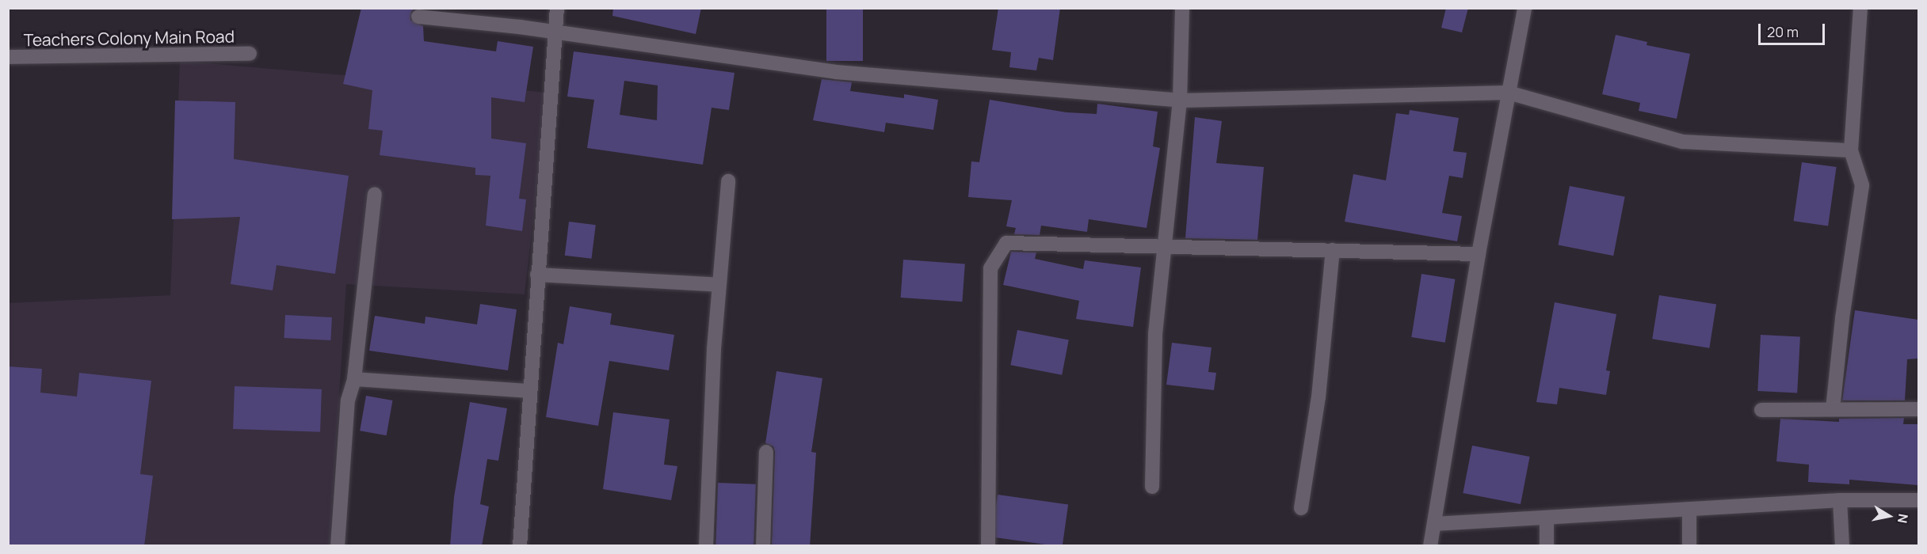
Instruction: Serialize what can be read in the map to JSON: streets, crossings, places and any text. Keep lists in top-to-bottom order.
{
  "streets": {
    "street": ["Teachers Colony Main Road"]
  },
  "scale_bar": "20 m",
  "north": "right"
}
